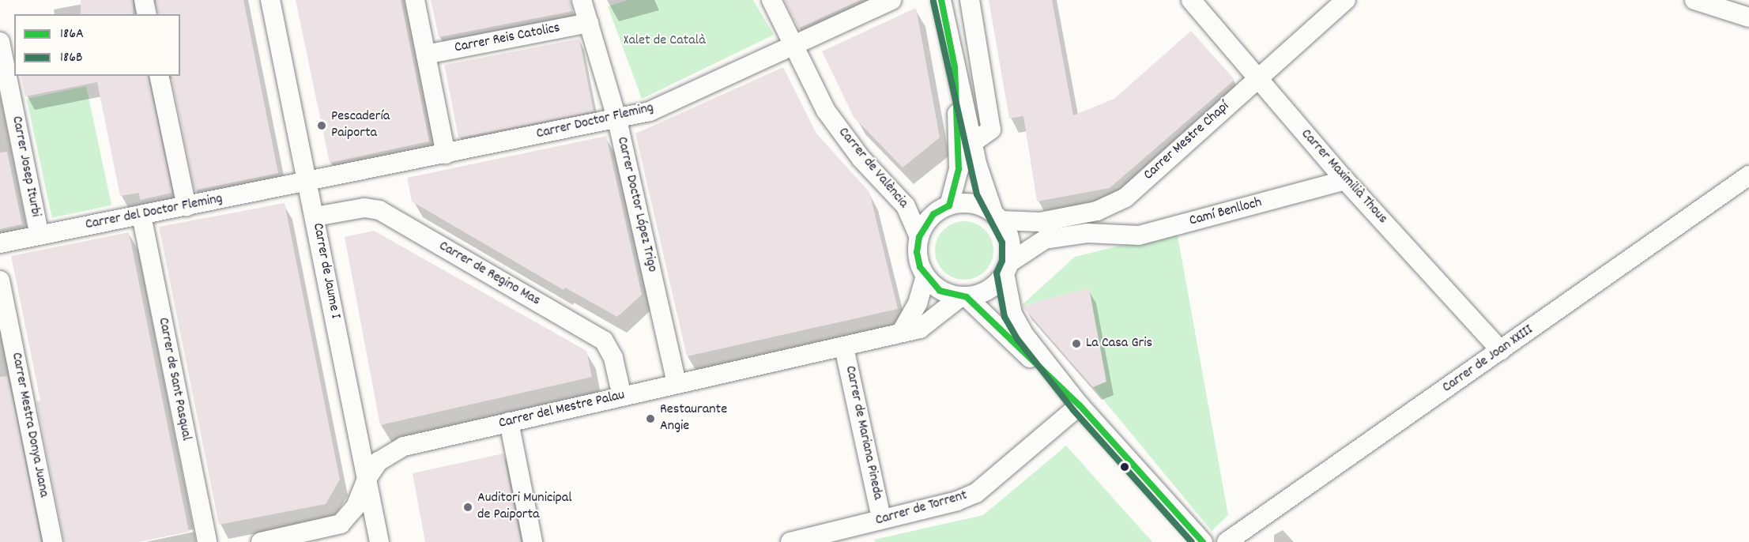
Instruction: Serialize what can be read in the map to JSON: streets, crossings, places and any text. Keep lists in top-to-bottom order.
{
  "streets": {
    "street": [
      "Carrer Reis Catolics",
      "Carrer Doctor Fleming",
      "Carrer Mestre Chapí",
      "Carrer Josep Iturbi",
      "Carrer de València",
      "Carrer Maximilià Thous",
      "Carrer Doctor López Trigo",
      "Carrer del Doctor Fleming",
      "Camí Benlloch",
      "Carrer de Jaume I",
      "Carrer de Regino Mas",
      "Carrer de Joan XXIII",
      "Carrer de Sant Pasqual",
      "Carrer del Mestre Palau",
      "Carrer Mestra Donya Juana",
      "Carrer de Mariana Pineda",
      "Carrer de Torrent"
    ]
  },
  "crossings": [
    ["Carrer Reis Catolics", "Carrer Doctor López Trigo"],
    ["Carrer Doctor Fleming", "Carrer de València"],
    ["Carrer Doctor Fleming", "Carrer Doctor López Trigo"],
    ["Carrer Doctor Fleming", "Carrer del Doctor Fleming"],
    ["Carrer Doctor Fleming", "Carrer de Jaume I"],
    ["Carrer Mestre Chapí", "Carrer de València"],
    ["Carrer Mestre Chapí", "Carrer Maximilià Thous"],
    ["Carrer Mestre Chapí", "Camí Benlloch"],
    ["Carrer Mestre Chapí", "Carrer del Mestre Palau"],
    ["Carrer Josep Iturbi", "Carrer del Doctor Fleming"],
    ["Carrer de València", "Camí Benlloch"],
    ["Carrer de València", "Carrer del Mestre Palau"],
    ["Carrer Maximilià Thous", "Camí Benlloch"],
    ["Carrer Maximilià Thous", "Carrer de Joan XXIII"],
    ["Carrer Doctor López Trigo", "Carrer del Mestre Palau"],
    ["Carrer del Doctor Fleming", "Carrer de Jaume I"],
    ["Carrer del Doctor Fleming", "Carrer de Sant Pasqual"],
    ["Camí Benlloch", "Carrer del Mestre Palau"],
    ["Carrer de Jaume I", "Carrer de Regino Mas"],
    ["Carrer de Jaume I", "Carrer del Mestre Palau"],
    ["Carrer de Regino Mas", "Carrer del Mestre Palau"],
    ["Carrer del Mestre Palau", "Carrer de Mariana Pineda"],
    ["Carrer de Mariana Pineda", "Carrer de Torrent"]
  ],
  "parks": ["Xalet de Català"],
  "places": [
    "Pescadería Paiporta",
    "La Casa Gris",
    "Restaurante Angie",
    "Auditori Municipal de Paiporta"
  ],
  "lines": ["transit line 186A", "transit line 186B"],
  "legend": ["186A", "186B"]
}
